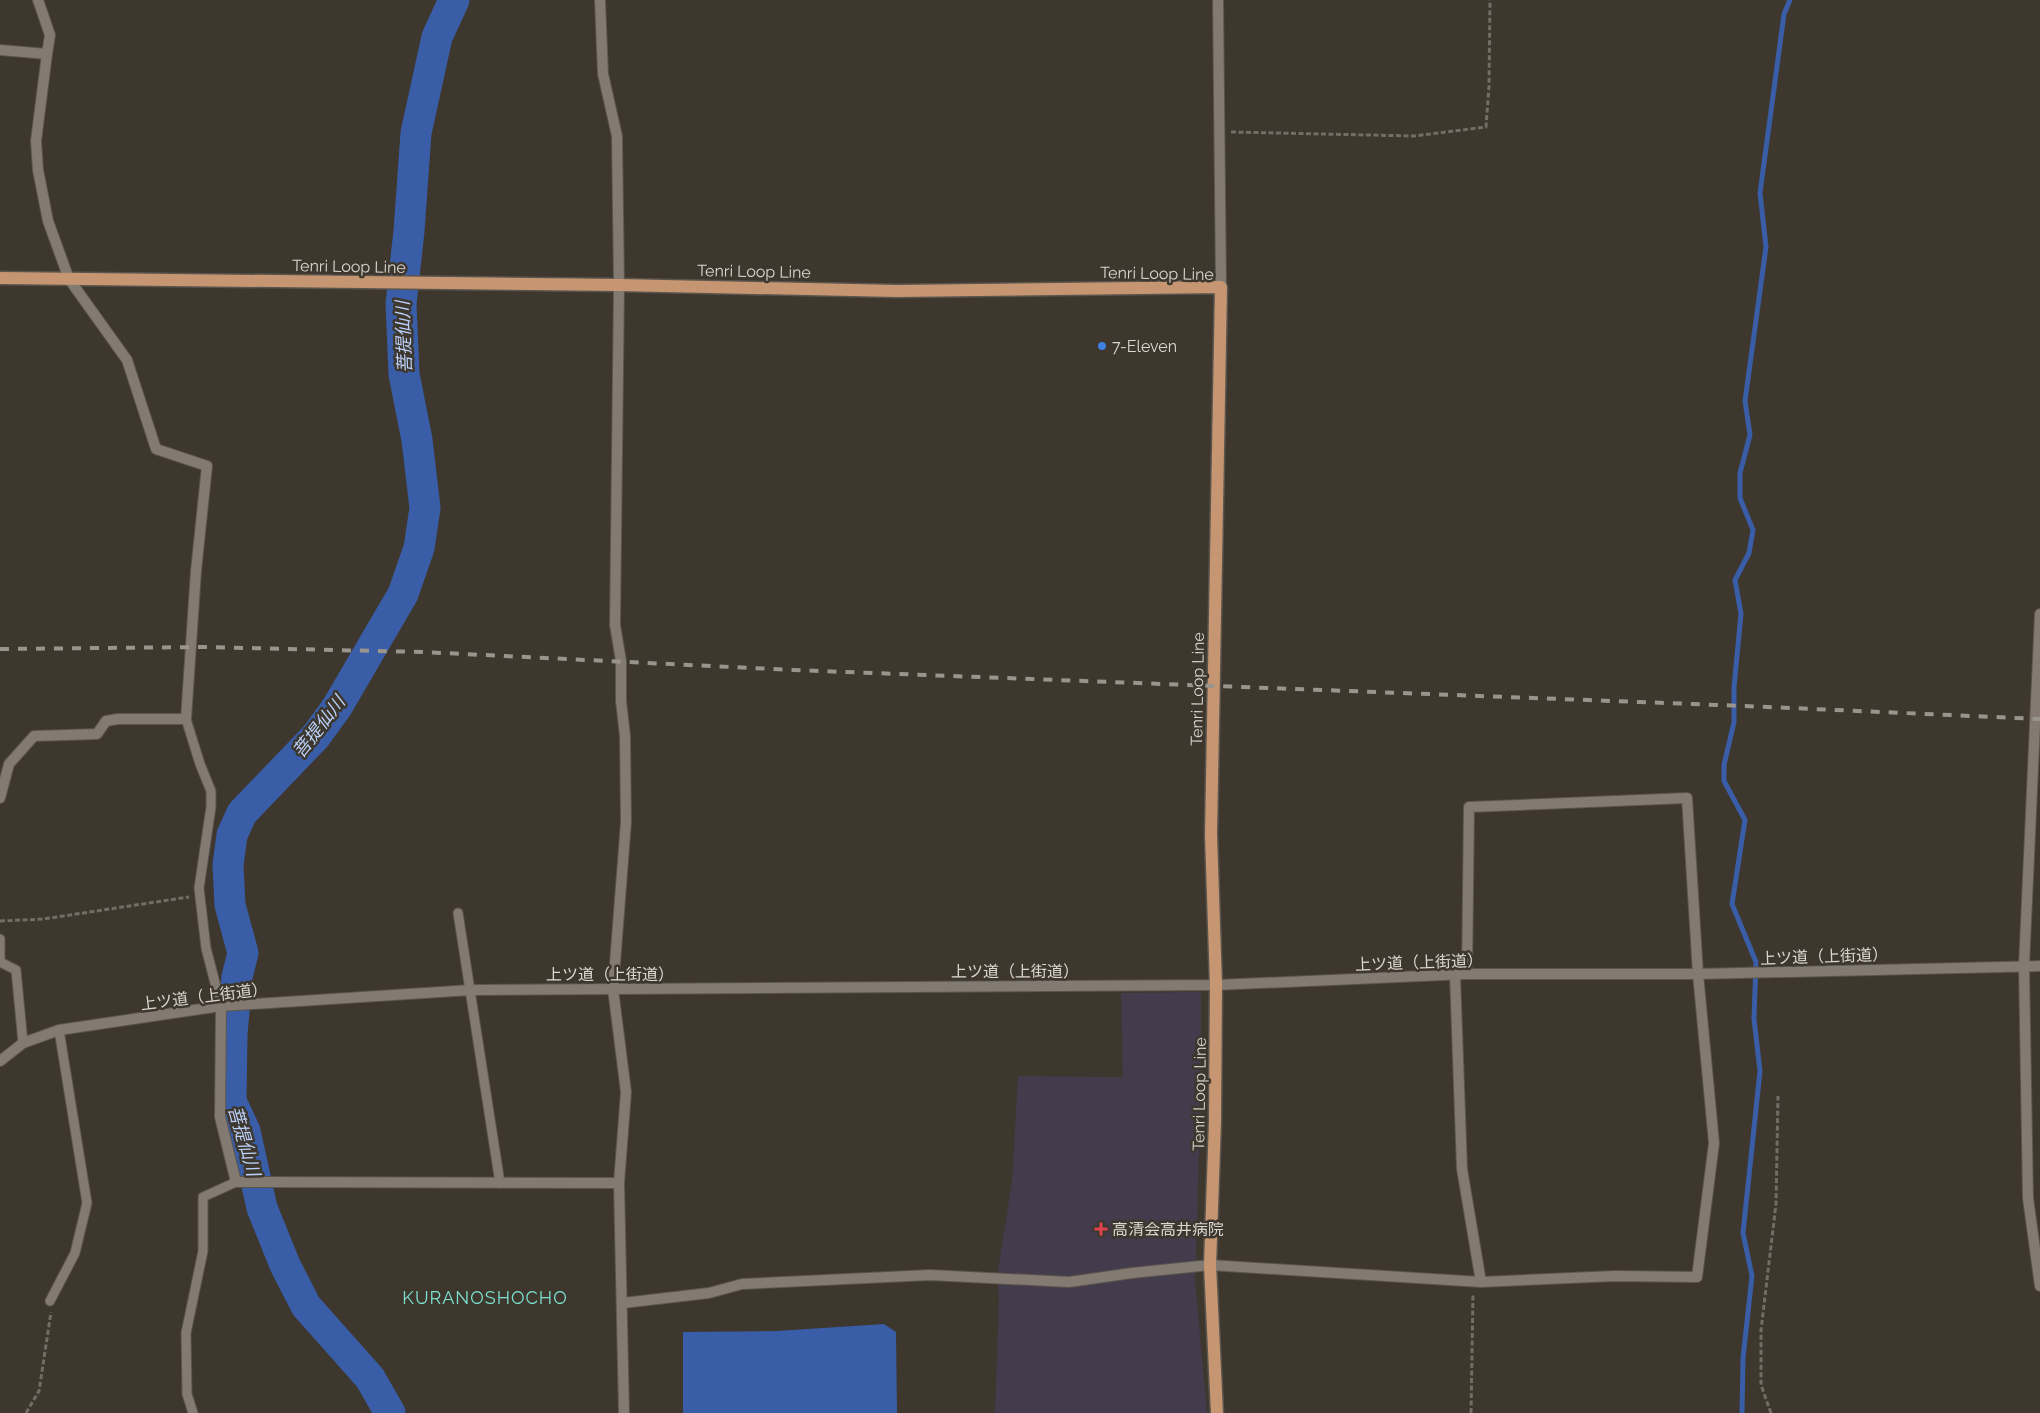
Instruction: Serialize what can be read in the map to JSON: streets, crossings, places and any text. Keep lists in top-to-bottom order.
{
  "streets": {
    "main road": ["Tenri Loop Line"],
    "street": ["上ツ道（上街道）"]
  },
  "crossings": [
    ["Tenri Loop Line", "上ツ道（上街道）"]
  ],
  "districts": ["KURANOSHOCHO"],
  "water": ["菩提仙川"],
  "places": {
    "other": ["7-Eleven"],
    "health": ["高清会高井病院"]
  }
}
